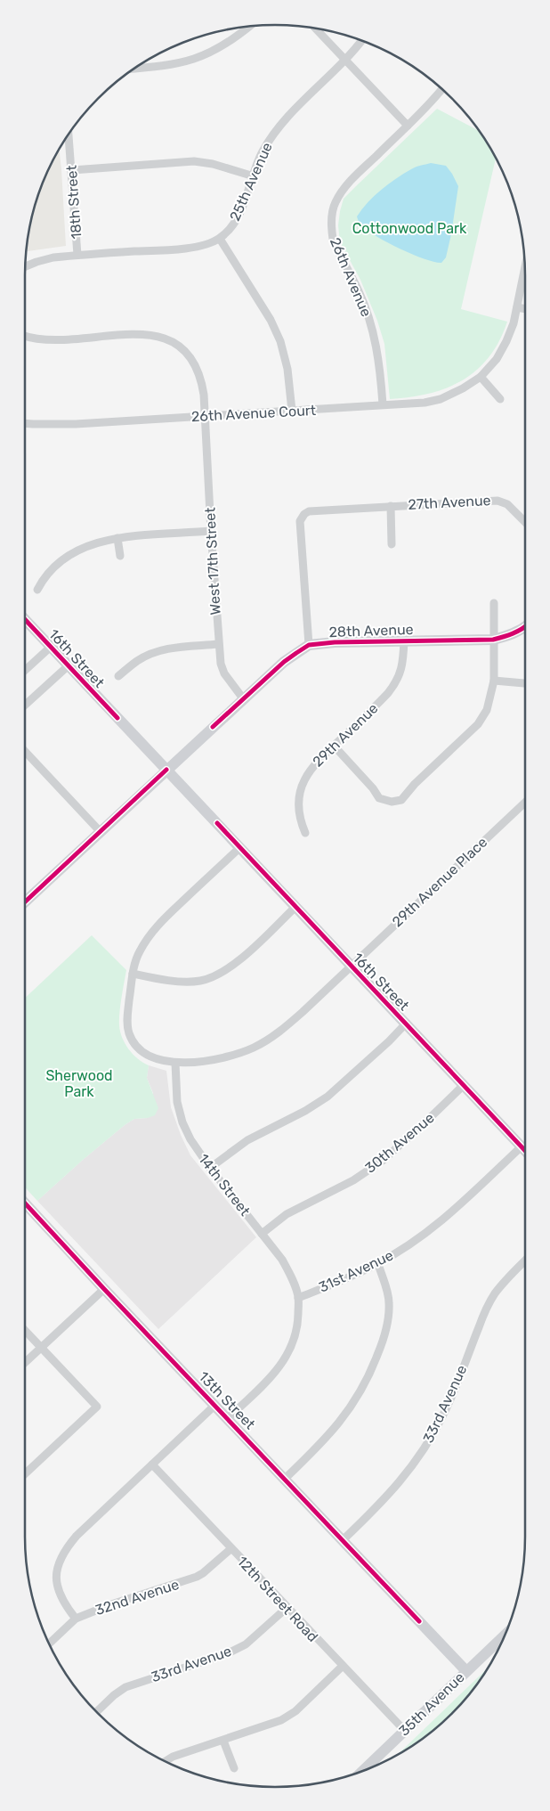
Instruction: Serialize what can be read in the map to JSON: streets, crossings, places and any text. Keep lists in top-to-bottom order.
{
  "streets": {
    "street": [
      "25th Avenue",
      "18th Street",
      "26th Avenue",
      "26th Avenue Court",
      "27th Avenue",
      "West 17th Street",
      "28th Avenue",
      "16th Street",
      "29th Avenue",
      "29th Avenue Place",
      "30th Avenue",
      "14th Street",
      "31st Avenue",
      "13th Street",
      "33rd Avenue",
      "32nd Avenue",
      "12th Street Road",
      "35th Avenue"
    ]
  },
  "crossings": [
    ["26th Avenue", "26th Avenue Court"],
    ["26th Avenue Court", "West 17th Street"],
    ["27th Avenue", "28th Avenue"],
    ["West 17th Street", "28th Avenue"],
    ["28th Avenue", "16th Street"],
    ["28th Avenue", "29th Avenue"],
    ["16th Street", "29th Avenue Place"],
    ["16th Street", "30th Avenue"],
    ["16th Street", "31st Avenue"],
    ["30th Avenue", "14th Street"],
    ["14th Street", "31st Avenue"],
    ["13th Street", "33rd Avenue"],
    ["13th Street", "35th Avenue"],
    ["33rd Avenue", "12th Street Road"],
    ["32nd Avenue", "12th Street Road"],
    ["12th Street Road", "35th Avenue"]
  ],
  "parks": ["Cottonwood Park", "Sherwood Park"]
}
